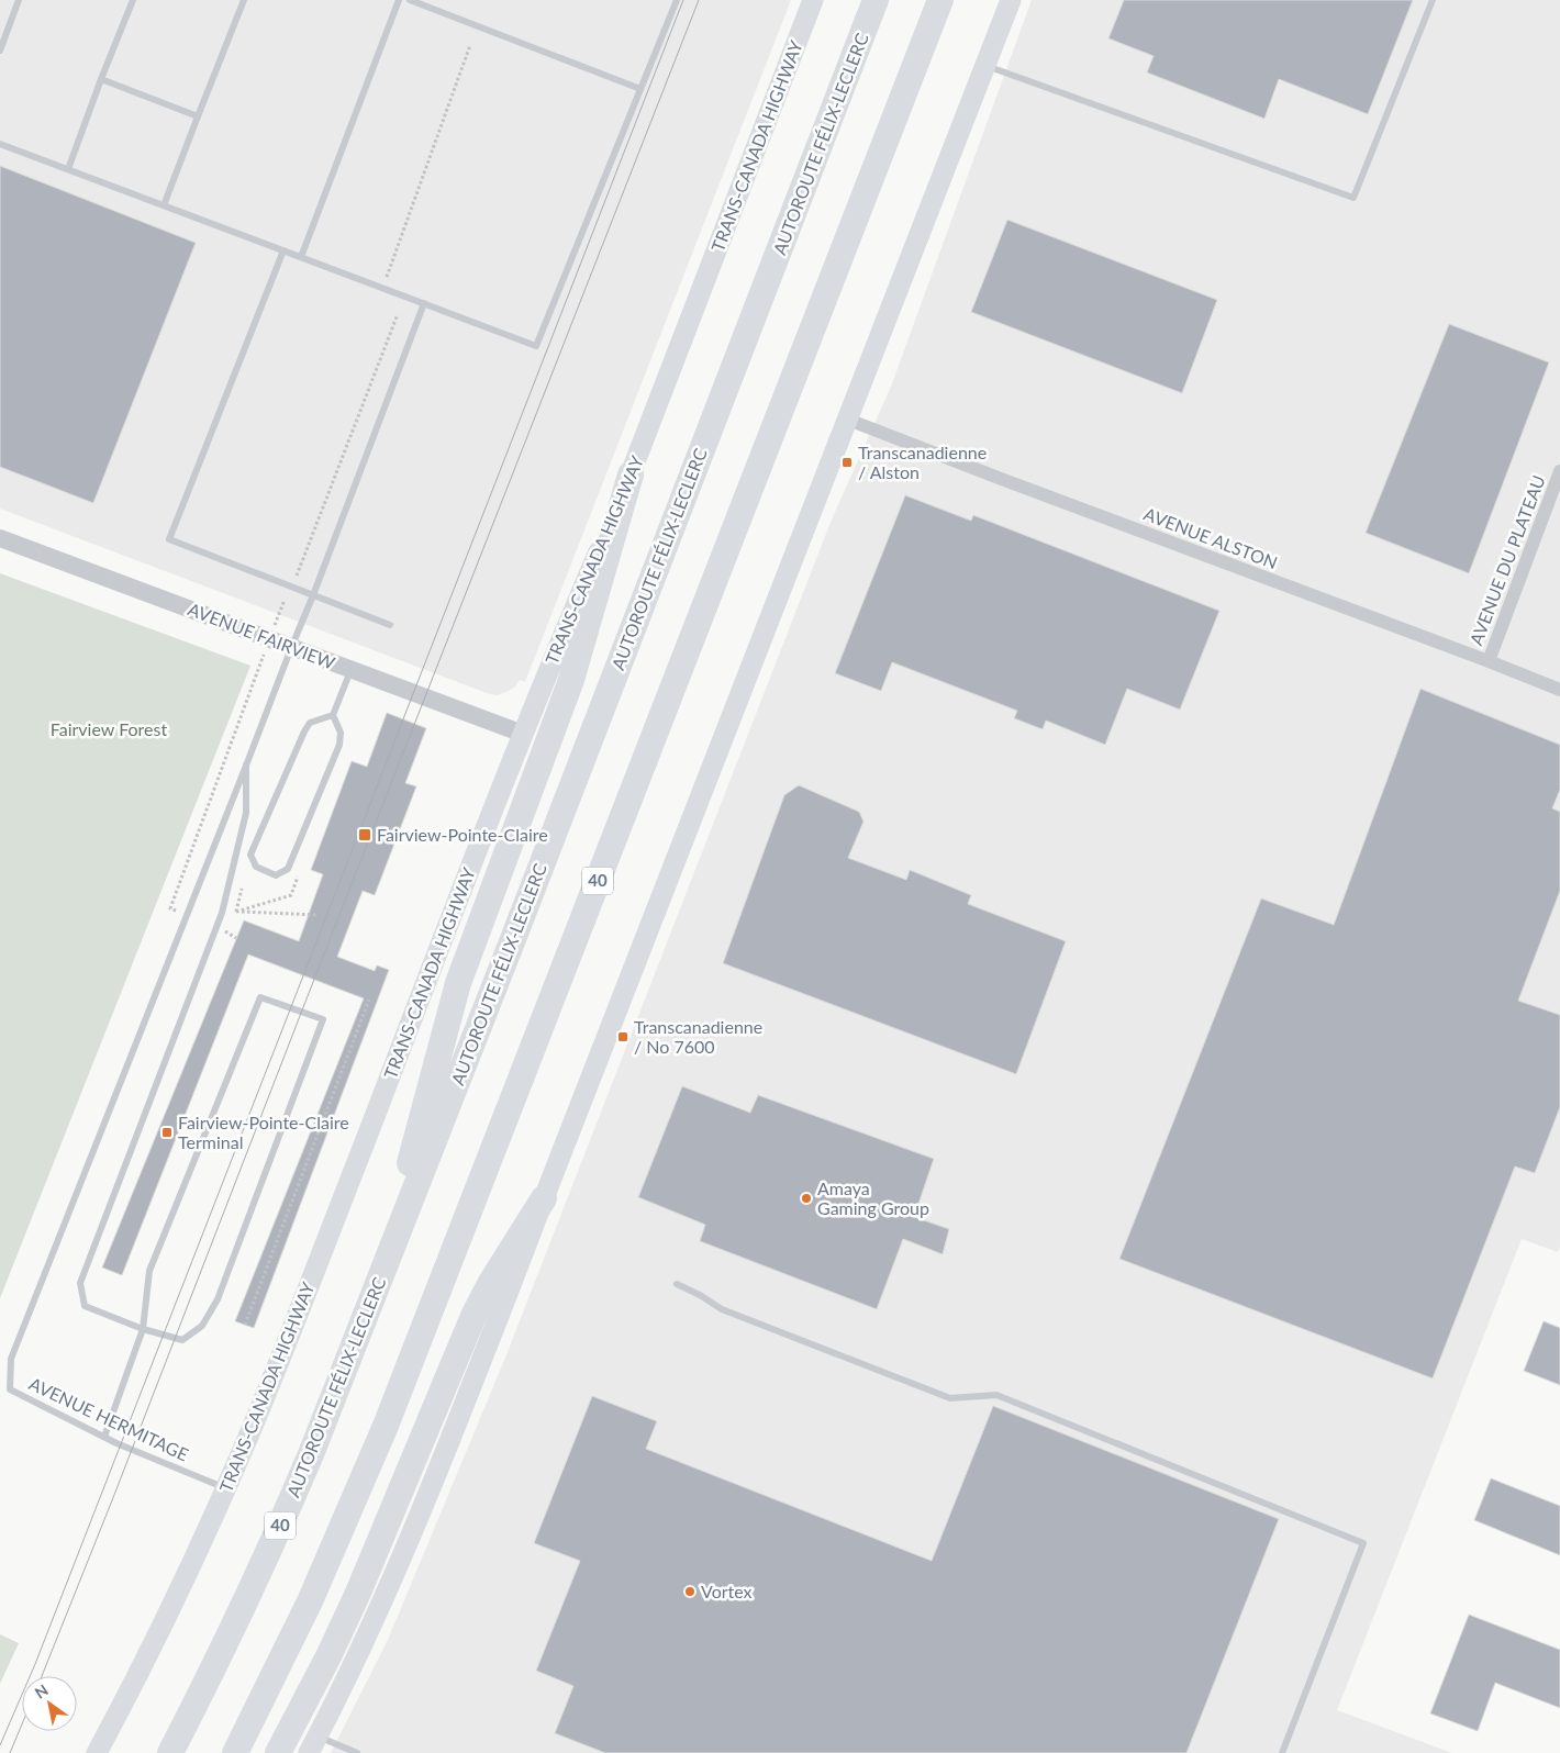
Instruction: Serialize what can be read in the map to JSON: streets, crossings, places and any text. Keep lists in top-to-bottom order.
{
  "streets": {
    "highway": ["AUTOROUTE FÉLIX-LECLERC", "40"],
    "main road": ["TRANS-CANADA HIGHWAY"],
    "street": ["AVENUE ALSTON", "AVENUE DU PLATEAU", "AVENUE FAIRVIEW"],
    "lane": ["AVENUE HERMITAGE"]
  },
  "crossings": [
    ["TRANS-CANADA HIGHWAY", "AVENUE FAIRVIEW"],
    ["TRANS-CANADA HIGHWAY", "AVENUE HERMITAGE"],
    ["AVENUE ALSTON", "AVENUE DU PLATEAU"]
  ],
  "parks": ["Fairview Forest"],
  "places": {
    "transit": [
      "Transcanadienne / Alston",
      "Fairview-Pointe-Claire",
      "Transcanadienne / No 7600",
      "Fairview-Pointe-Claire Terminal"
    ],
    "other": ["Amaya Gaming Group", "Vortex"]
  },
  "north": "top left"
}
